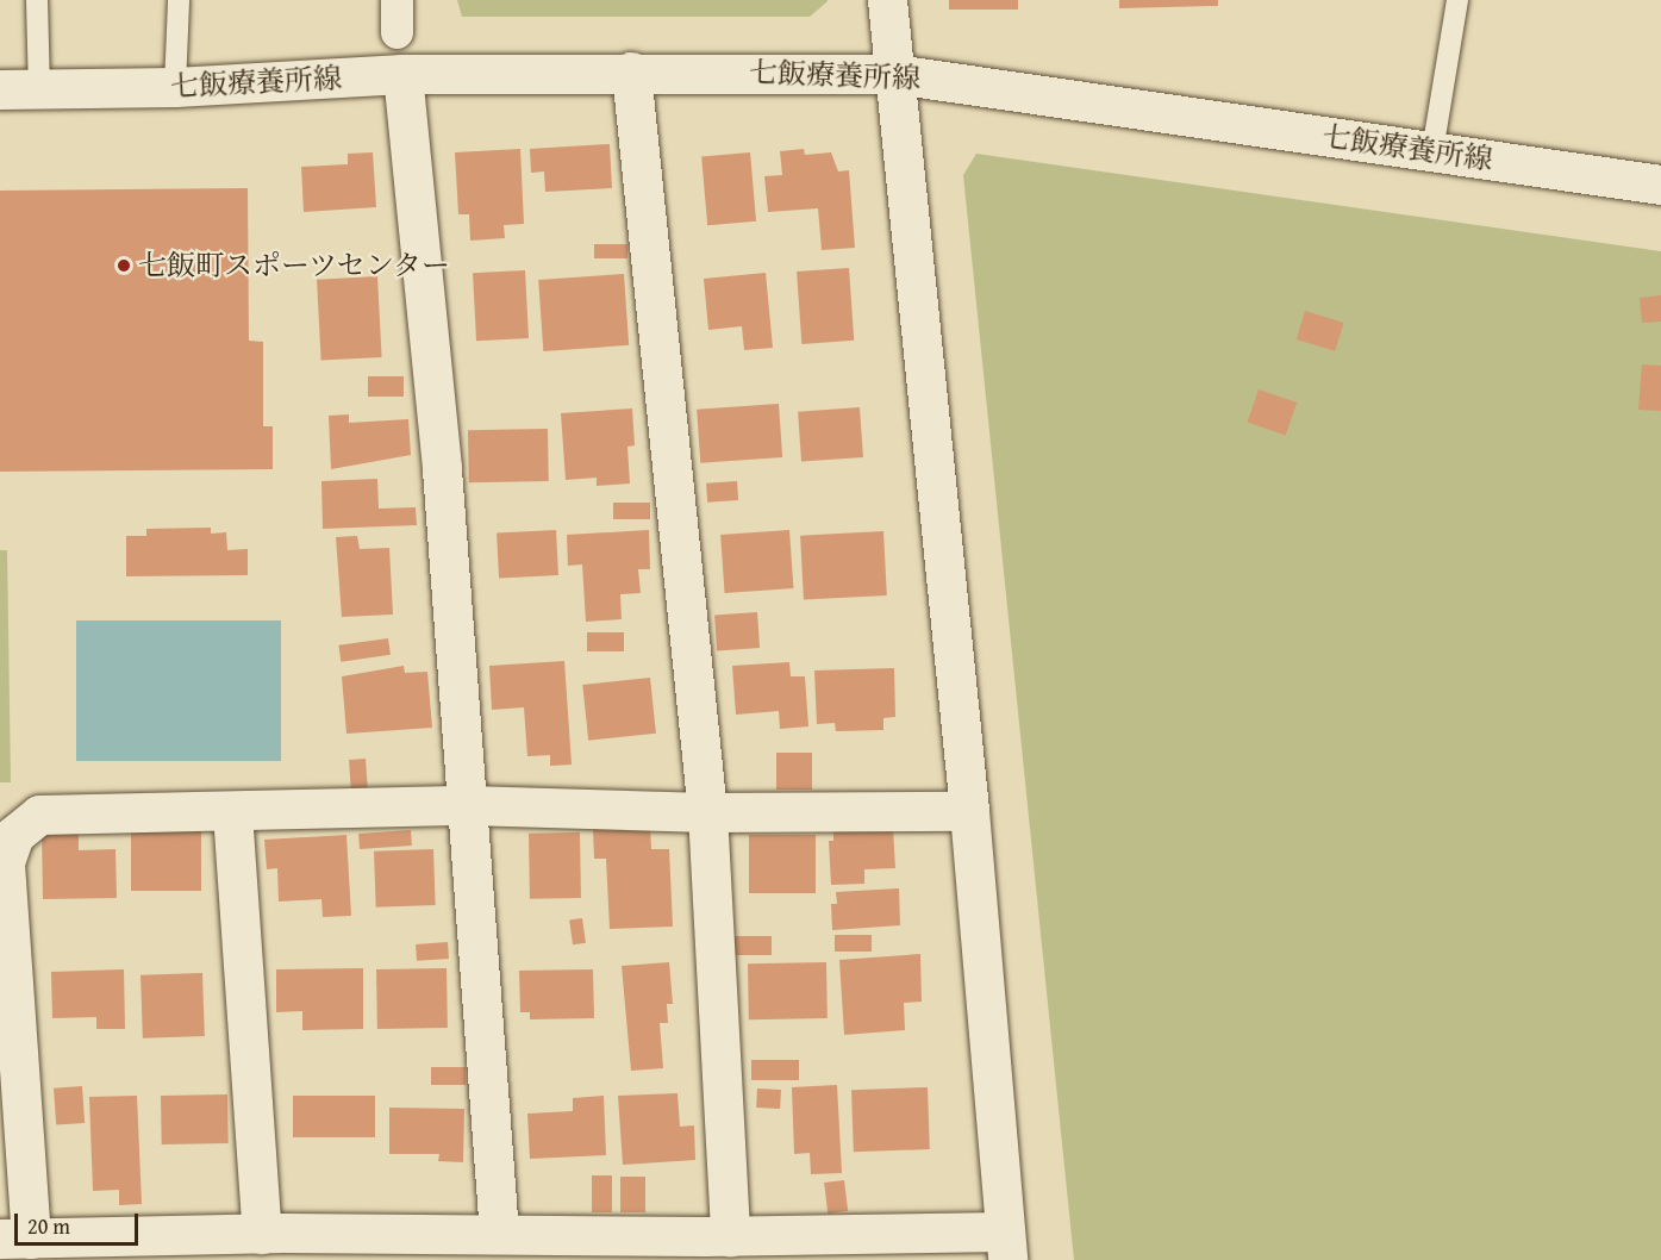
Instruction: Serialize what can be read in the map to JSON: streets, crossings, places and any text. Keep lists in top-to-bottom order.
{
  "streets": {
    "street": ["七飯療養所線"]
  },
  "places": ["七飯町スポーツセンター"],
  "scale_bar": "20 m"
}
